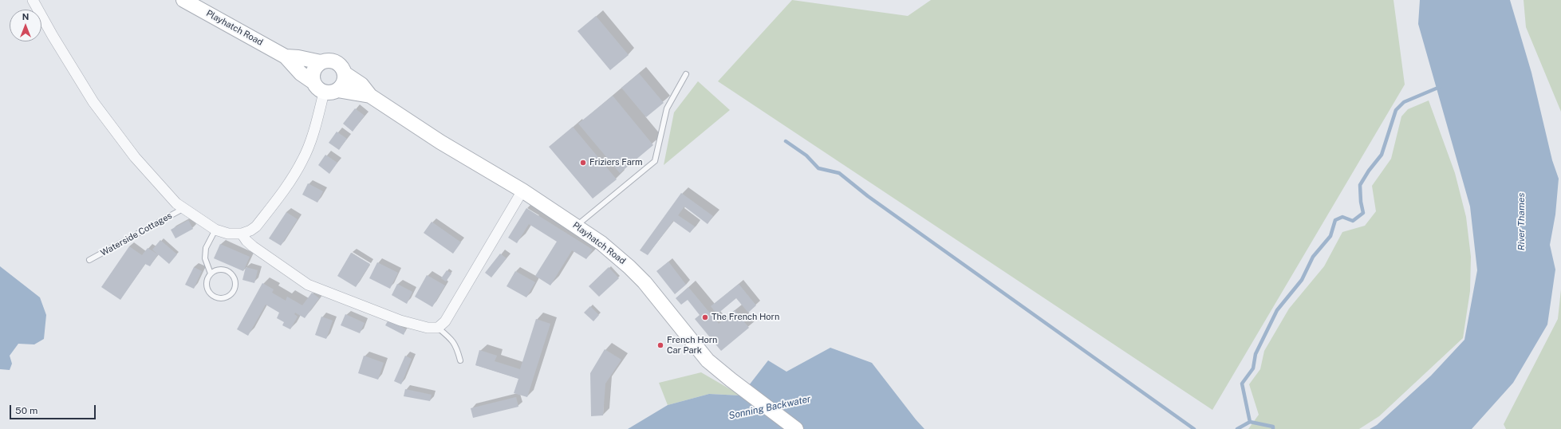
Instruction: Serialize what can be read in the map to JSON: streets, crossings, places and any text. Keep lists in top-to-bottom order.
{
  "streets": {
    "main road": ["Playhatch Road"],
    "lane": ["Waterside Cottages"]
  },
  "water": ["River Thames", "Sonning Backwater"],
  "places": ["Friziers Farm", "The French Horn", "French Horn Car Park"],
  "scale_bar": "50 m",
  "north": "top"
}
